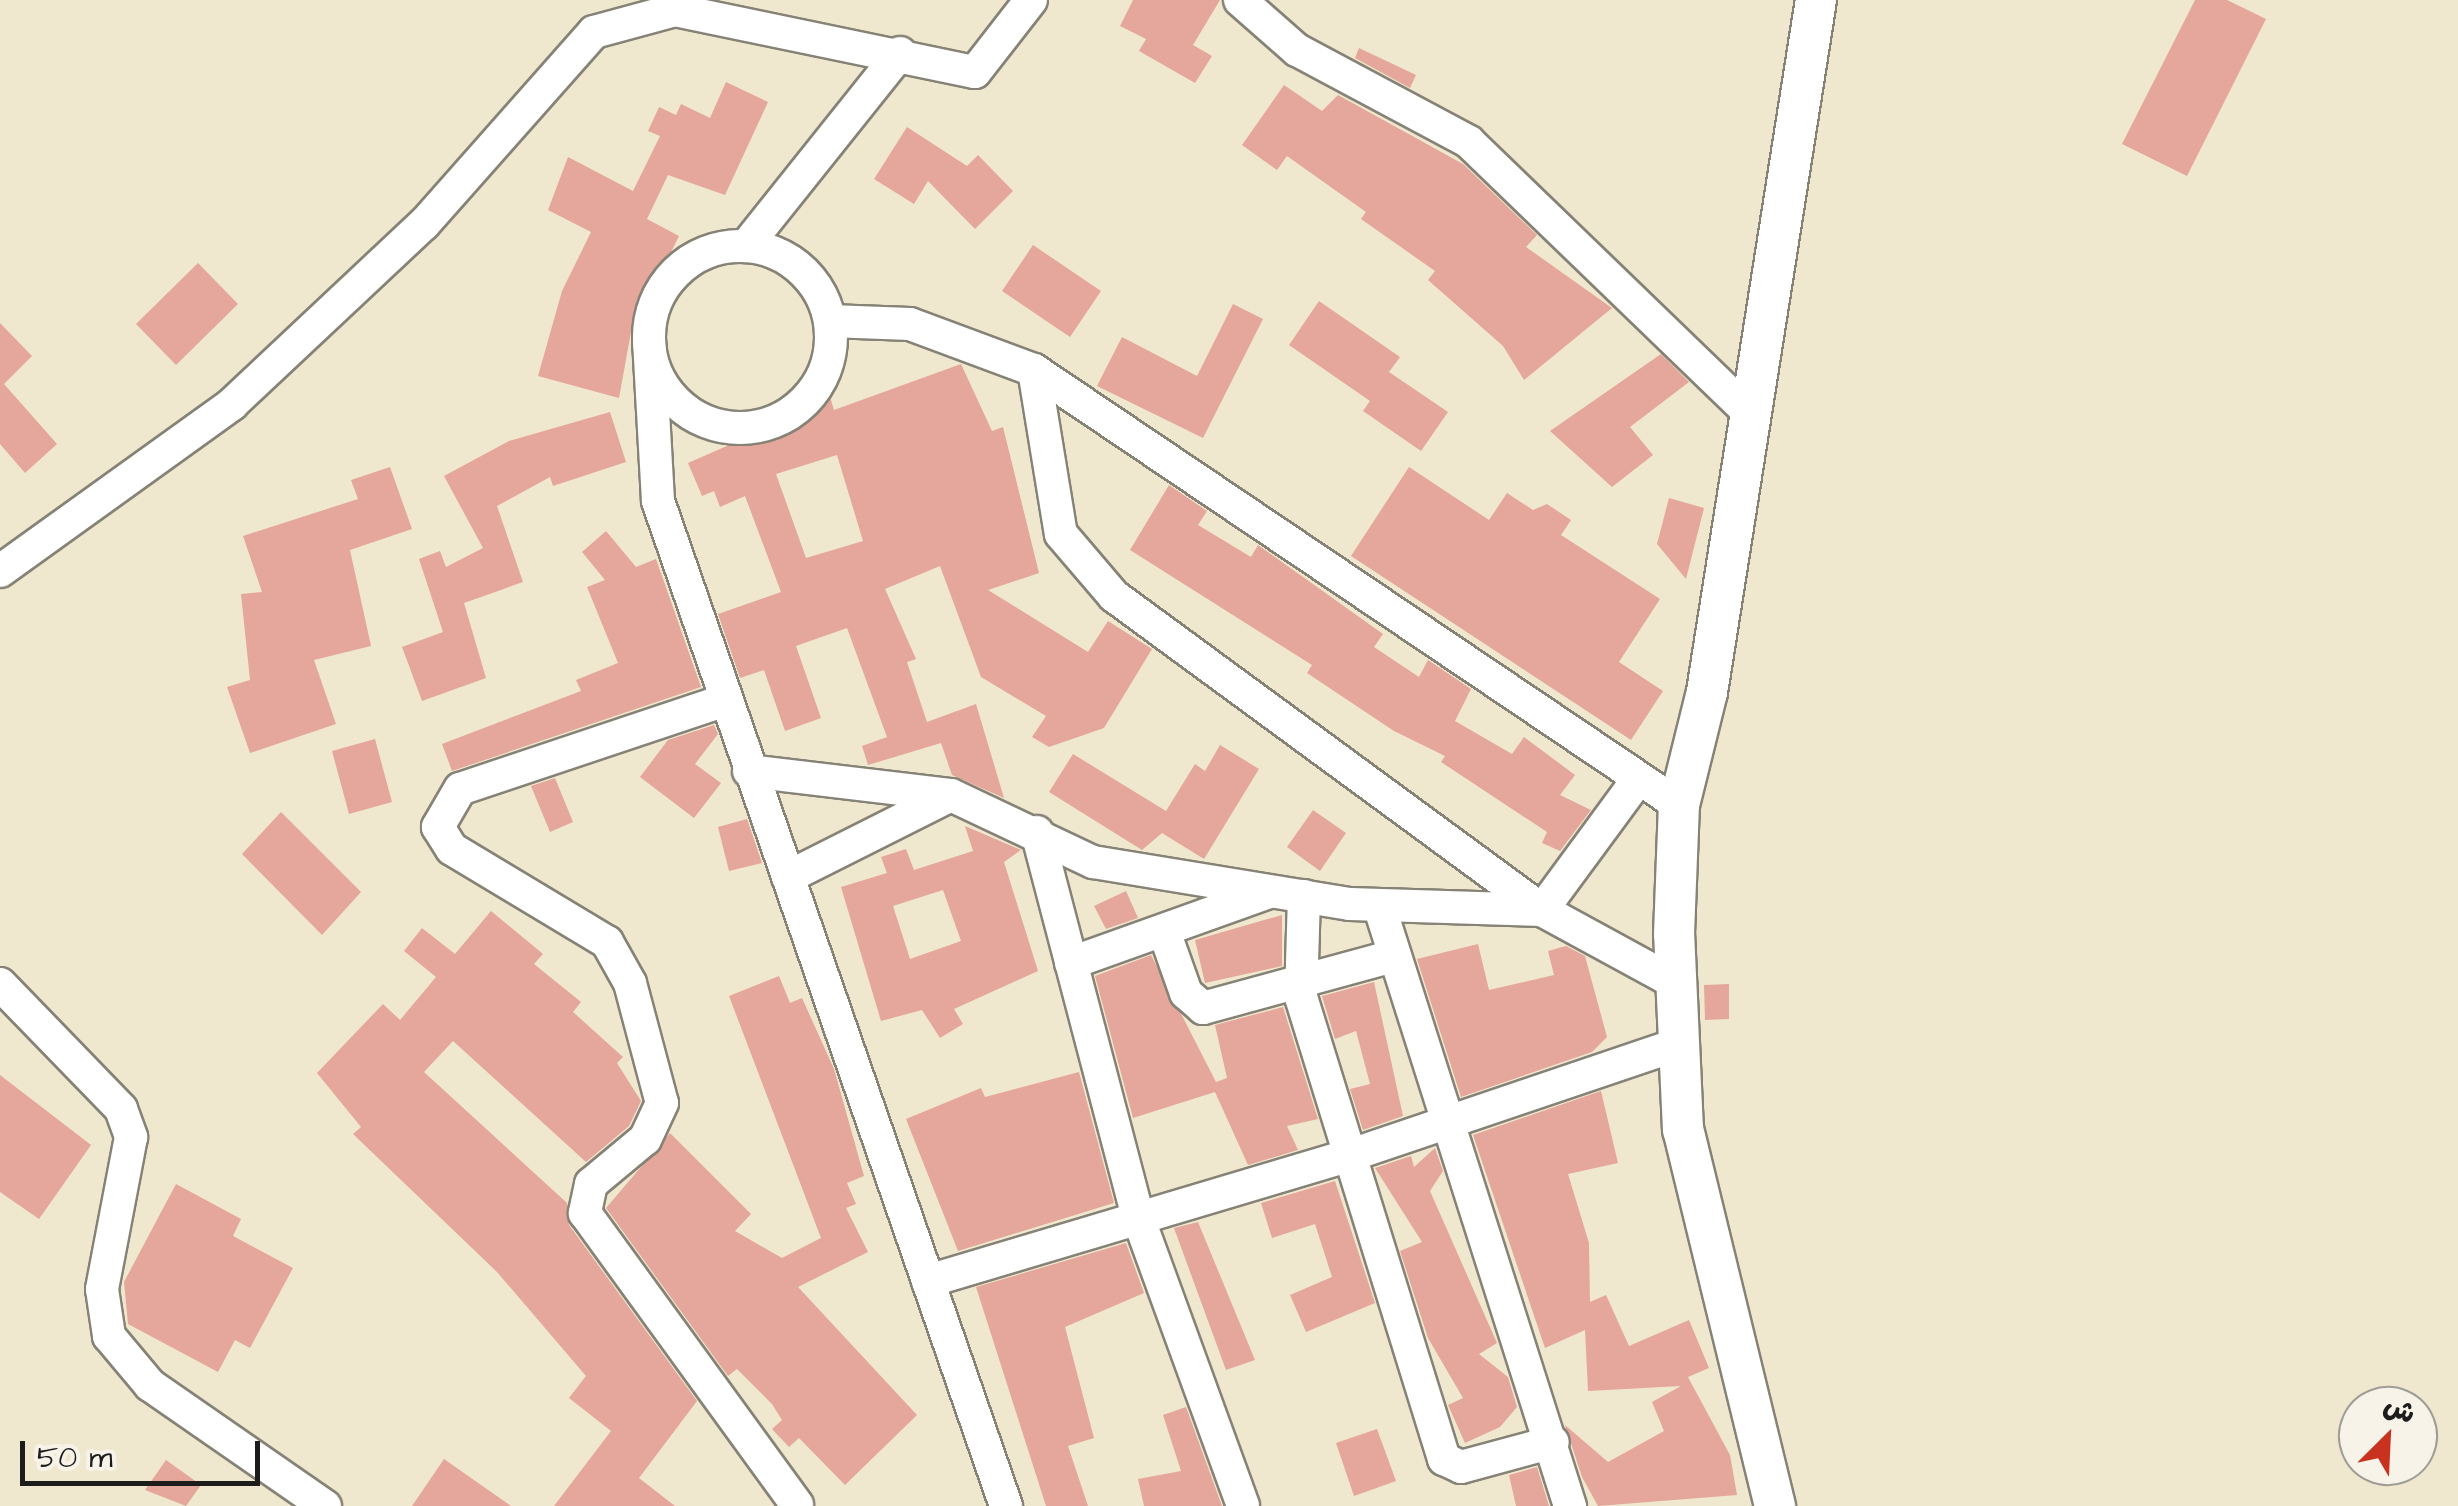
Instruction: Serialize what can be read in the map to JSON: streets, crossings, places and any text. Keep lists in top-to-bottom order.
{
  "scale_bar": "50 m",
  "north": "top right"
}
